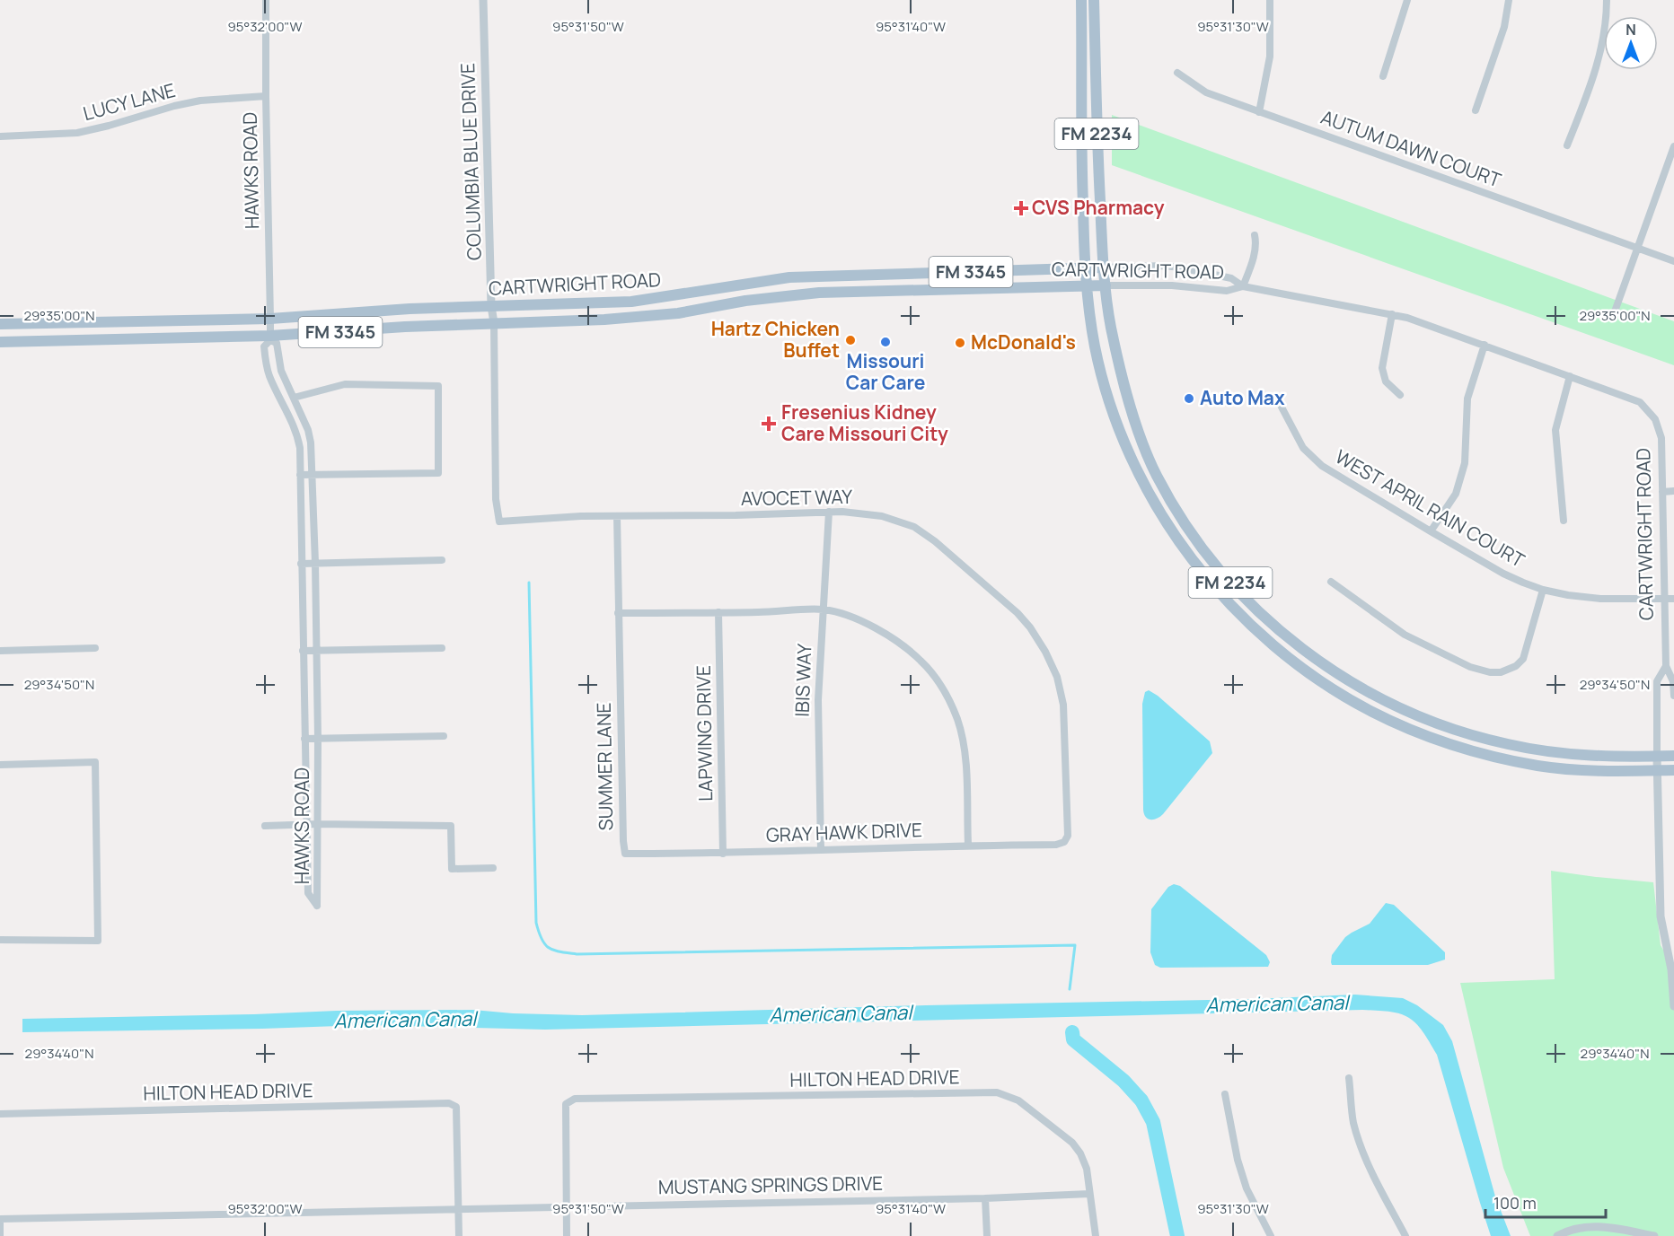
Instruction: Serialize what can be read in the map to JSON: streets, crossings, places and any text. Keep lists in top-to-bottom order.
{
  "streets": {
    "main road": ["FM 2234", "CARTWRIGHT ROAD", "FM 3345"],
    "street": [
      "LUCY LANE",
      "AUTUM DAWN COURT",
      "COLUMBIA BLUE DRIVE",
      "HAWKS ROAD",
      "AVOCET WAY",
      "WEST APRIL RAIN COURT",
      "IBIS WAY",
      "LAPWING DRIVE",
      "SUMMER LANE",
      "GRAY HAWK DRIVE",
      "HILTON HEAD DRIVE",
      "MUSTANG SPRINGS DRIVE"
    ]
  },
  "crossings": [
    ["LUCY LANE", "HAWKS ROAD"],
    ["FM 2234", "CARTWRIGHT ROAD"],
    ["COLUMBIA BLUE DRIVE", "CARTWRIGHT ROAD"],
    ["COLUMBIA BLUE DRIVE", "AVOCET WAY"],
    ["HAWKS ROAD", "CARTWRIGHT ROAD"],
    ["CARTWRIGHT ROAD", "AVOCET WAY"],
    ["CARTWRIGHT ROAD", "WEST APRIL RAIN COURT"],
    ["AVOCET WAY", "IBIS WAY"],
    ["AVOCET WAY", "SUMMER LANE"],
    ["AVOCET WAY", "GRAY HAWK DRIVE"],
    ["IBIS WAY", "GRAY HAWK DRIVE"],
    ["LAPWING DRIVE", "GRAY HAWK DRIVE"],
    ["SUMMER LANE", "GRAY HAWK DRIVE"],
    ["HILTON HEAD DRIVE", "MUSTANG SPRINGS DRIVE"]
  ],
  "water": ["American Canal"],
  "places": {
    "health": ["CVS Pharmacy", "Fresenius Kidney Care Missouri City"],
    "other": [
      "Hartz Chicken Buffet",
      "Missouri Car Care",
      "McDonald's",
      "Auto Max"
    ]
  },
  "scale_bar": "100 m",
  "north": "top",
  "coordinates": [
    "95°32'00\"W",
    "95°31'50\"W",
    "95°31'40\"W",
    "95°31'30\"W",
    "29°35'00\"N",
    "29°34'50\"N",
    "29°34'40\"N"
  ]
}
